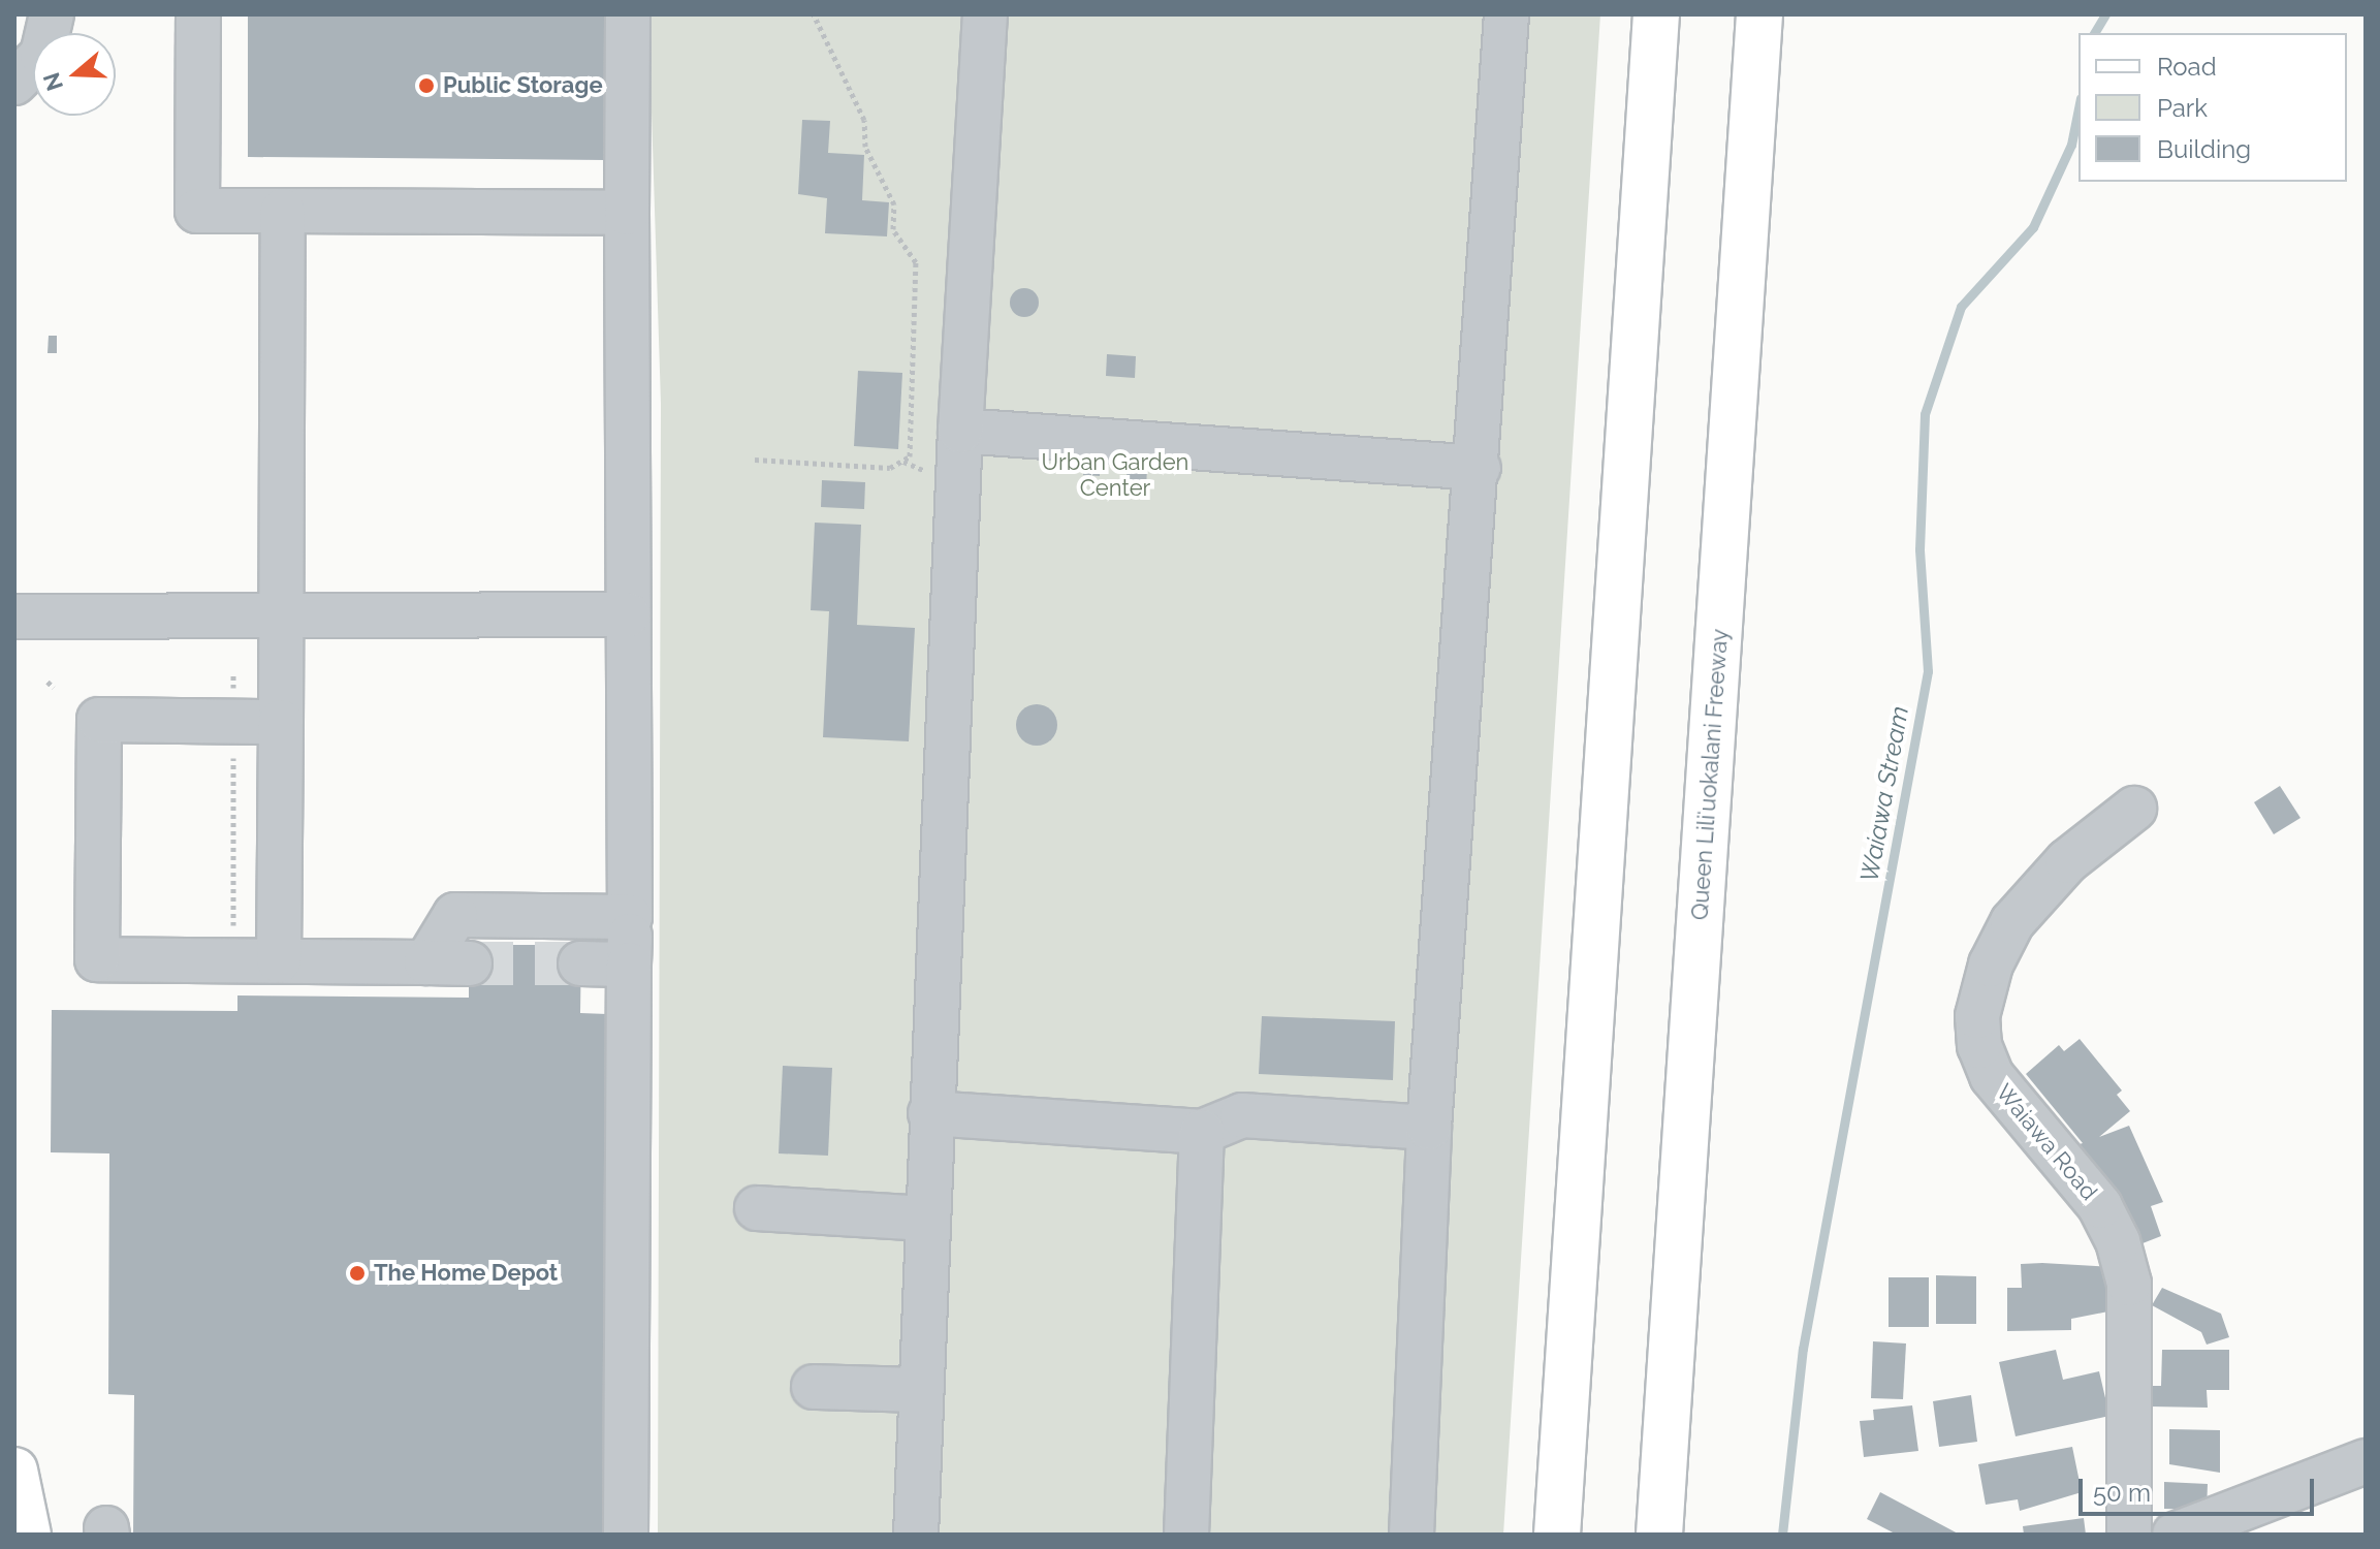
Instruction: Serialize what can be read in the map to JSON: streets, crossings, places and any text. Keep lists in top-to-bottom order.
{
  "streets": {
    "main road": ["Queen Liliʻuokalani Freeway"],
    "street": ["Waiawa Road"]
  },
  "water": ["Waiawa Stream"],
  "parks": ["Urban Garden Center"],
  "places": ["Public Storage", "The Home Depot"],
  "legend": ["Road", "Park", "Building"],
  "scale_bar": "50 m",
  "north": "left"
}
